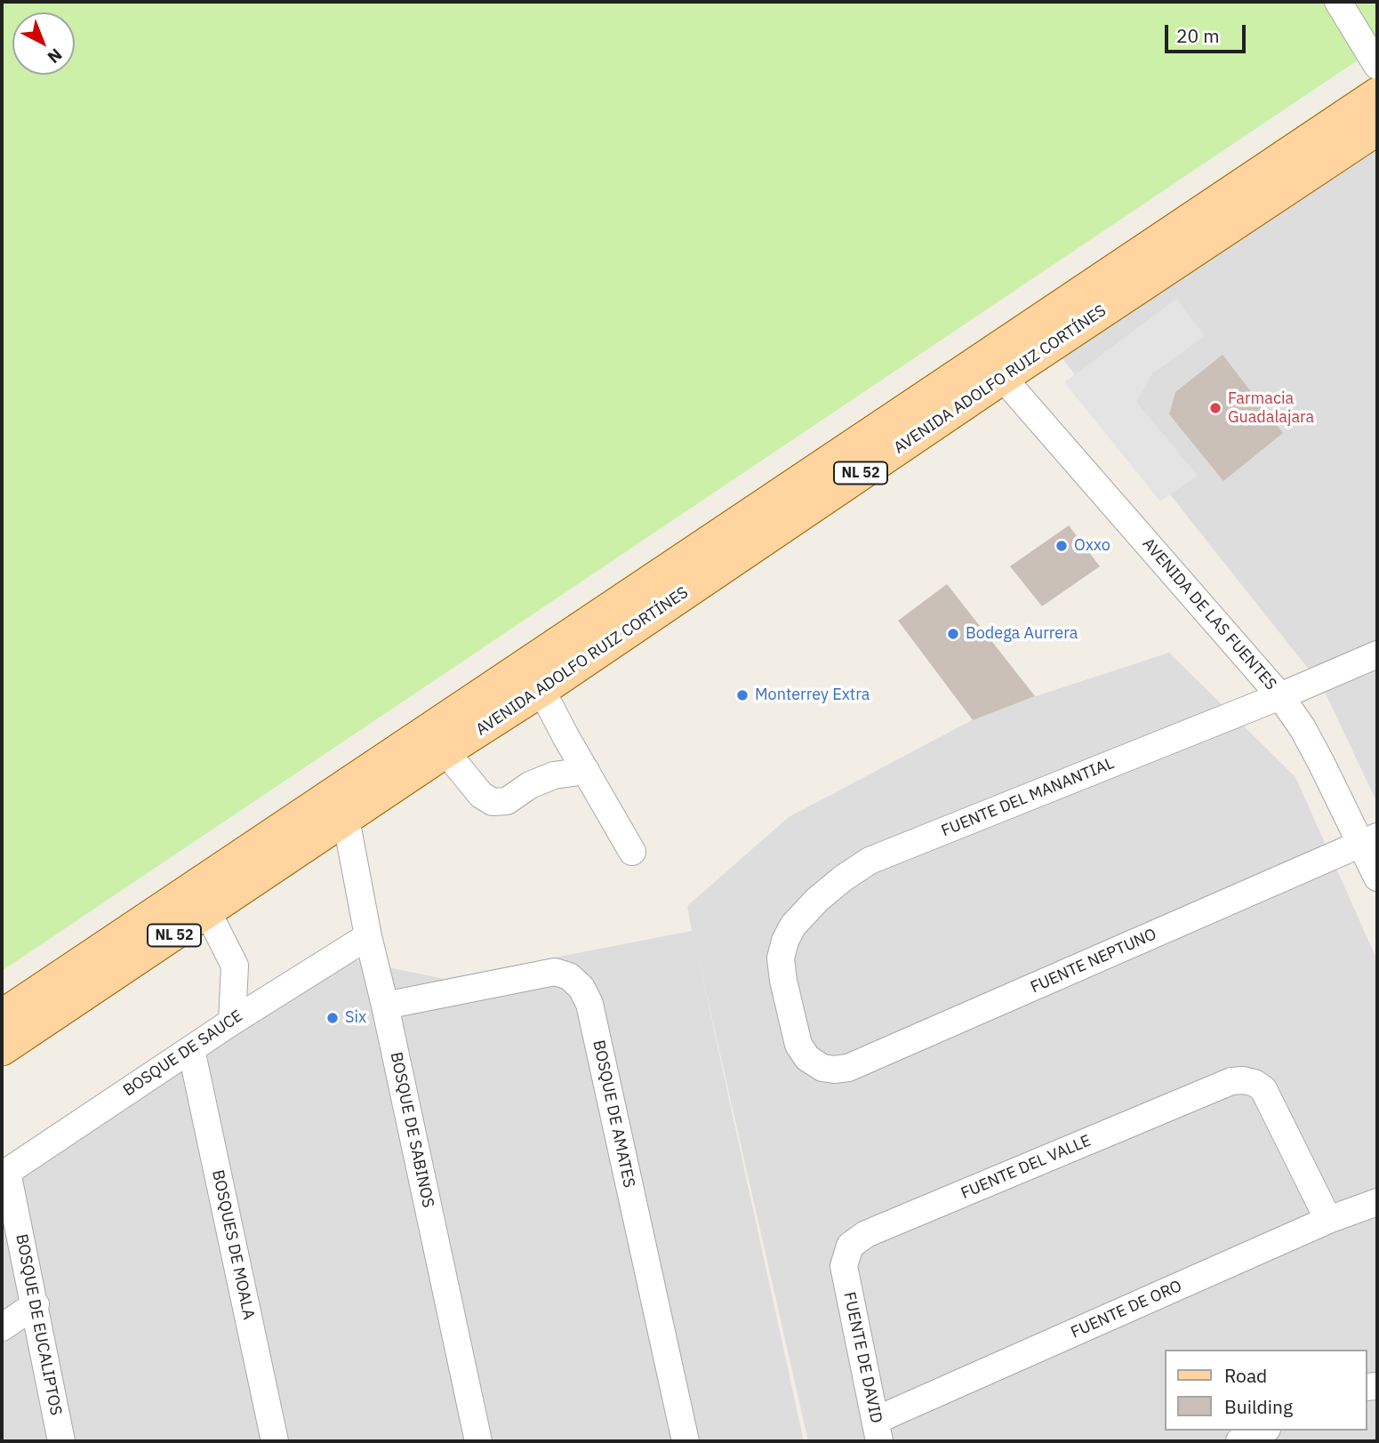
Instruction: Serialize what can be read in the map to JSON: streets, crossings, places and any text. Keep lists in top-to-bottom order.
{
  "streets": {
    "main road": ["AVENIDA ADOLFO RUIZ CORTÍNES", "NL 52"],
    "street": [
      "AVENIDA DE LAS FUENTES",
      "FUENTE DEL MANANTIAL",
      "FUENTE NEPTUNO",
      "BOSQUE DE SAUCE",
      "BOSQUE DE AMATES",
      "BOSQUE DE SABINOS",
      "FUENTE DEL VALLE",
      "BOSQUES DE MOALA",
      "FUENTE DE ORO",
      "BOSQUE DE EUCALIPTOS",
      "FUENTE DE DAVID"
    ]
  },
  "crossings": [
    ["AVENIDA ADOLFO RUIZ CORTÍNES", "NL 52"],
    ["AVENIDA ADOLFO RUIZ CORTÍNES", "AVENIDA DE LAS FUENTES"],
    ["AVENIDA ADOLFO RUIZ CORTÍNES", "BOSQUE DE SABINOS"],
    ["NL 52", "BOSQUE DE SABINOS"],
    ["AVENIDA DE LAS FUENTES", "FUENTE DEL MANANTIAL"],
    ["AVENIDA DE LAS FUENTES", "FUENTE NEPTUNO"],
    ["FUENTE DEL MANANTIAL", "FUENTE NEPTUNO"],
    ["BOSQUE DE SAUCE", "BOSQUE DE SABINOS"],
    ["BOSQUE DE SAUCE", "BOSQUES DE MOALA"],
    ["BOSQUE DE SAUCE", "BOSQUE DE EUCALIPTOS"],
    ["BOSQUE DE AMATES", "BOSQUE DE SABINOS"],
    ["FUENTE DEL VALLE", "FUENTE DE ORO"],
    ["FUENTE DEL VALLE", "FUENTE DE DAVID"],
    ["FUENTE DE ORO", "FUENTE DE DAVID"]
  ],
  "places": [
    "Farmacia Guadalajara",
    "Oxxo",
    "Bodega Aurrera",
    "Monterrey Extra",
    "Six"
  ],
  "legend": ["Road", "Building"],
  "scale_bar": "20 m",
  "north": "bottom right"
}
